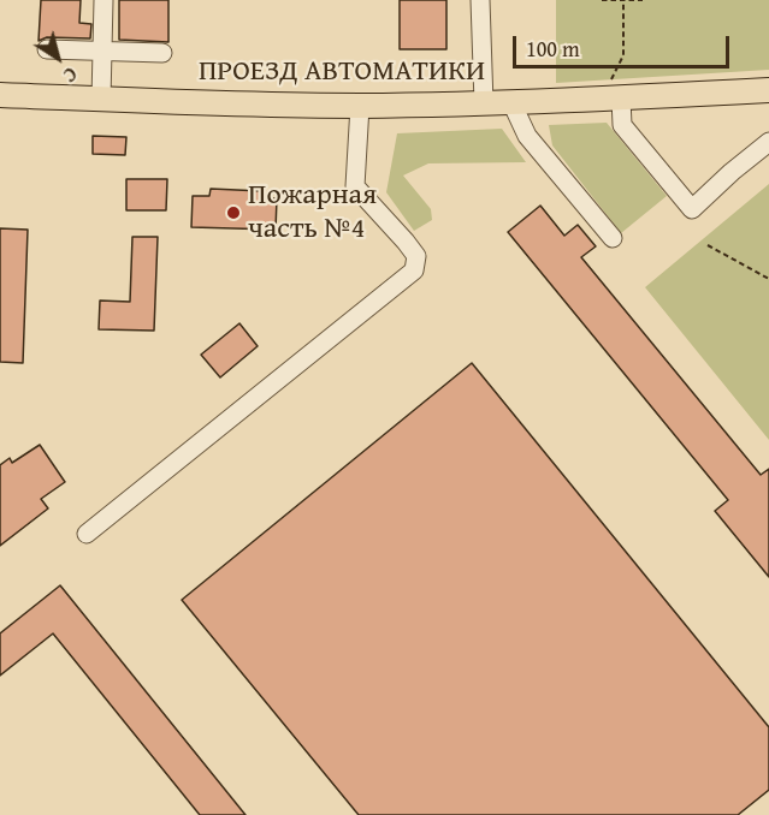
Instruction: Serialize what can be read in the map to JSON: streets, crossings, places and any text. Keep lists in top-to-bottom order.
{
  "streets": {
    "main road": ["ПРОЕЗД АВТОМАТИКИ"]
  },
  "places": ["Пожарная часть №4"],
  "scale_bar": "100 m",
  "north": "bottom right"
}
